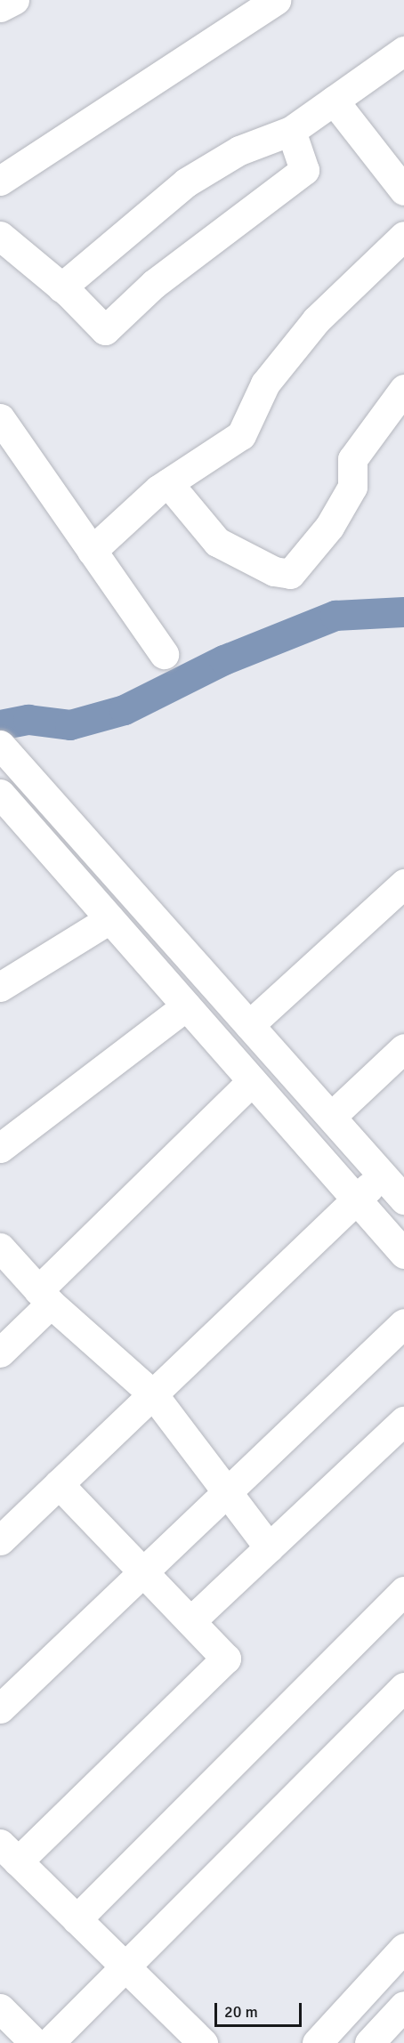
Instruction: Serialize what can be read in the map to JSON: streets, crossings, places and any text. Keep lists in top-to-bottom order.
{
  "scale_bar": "20 m"
}
